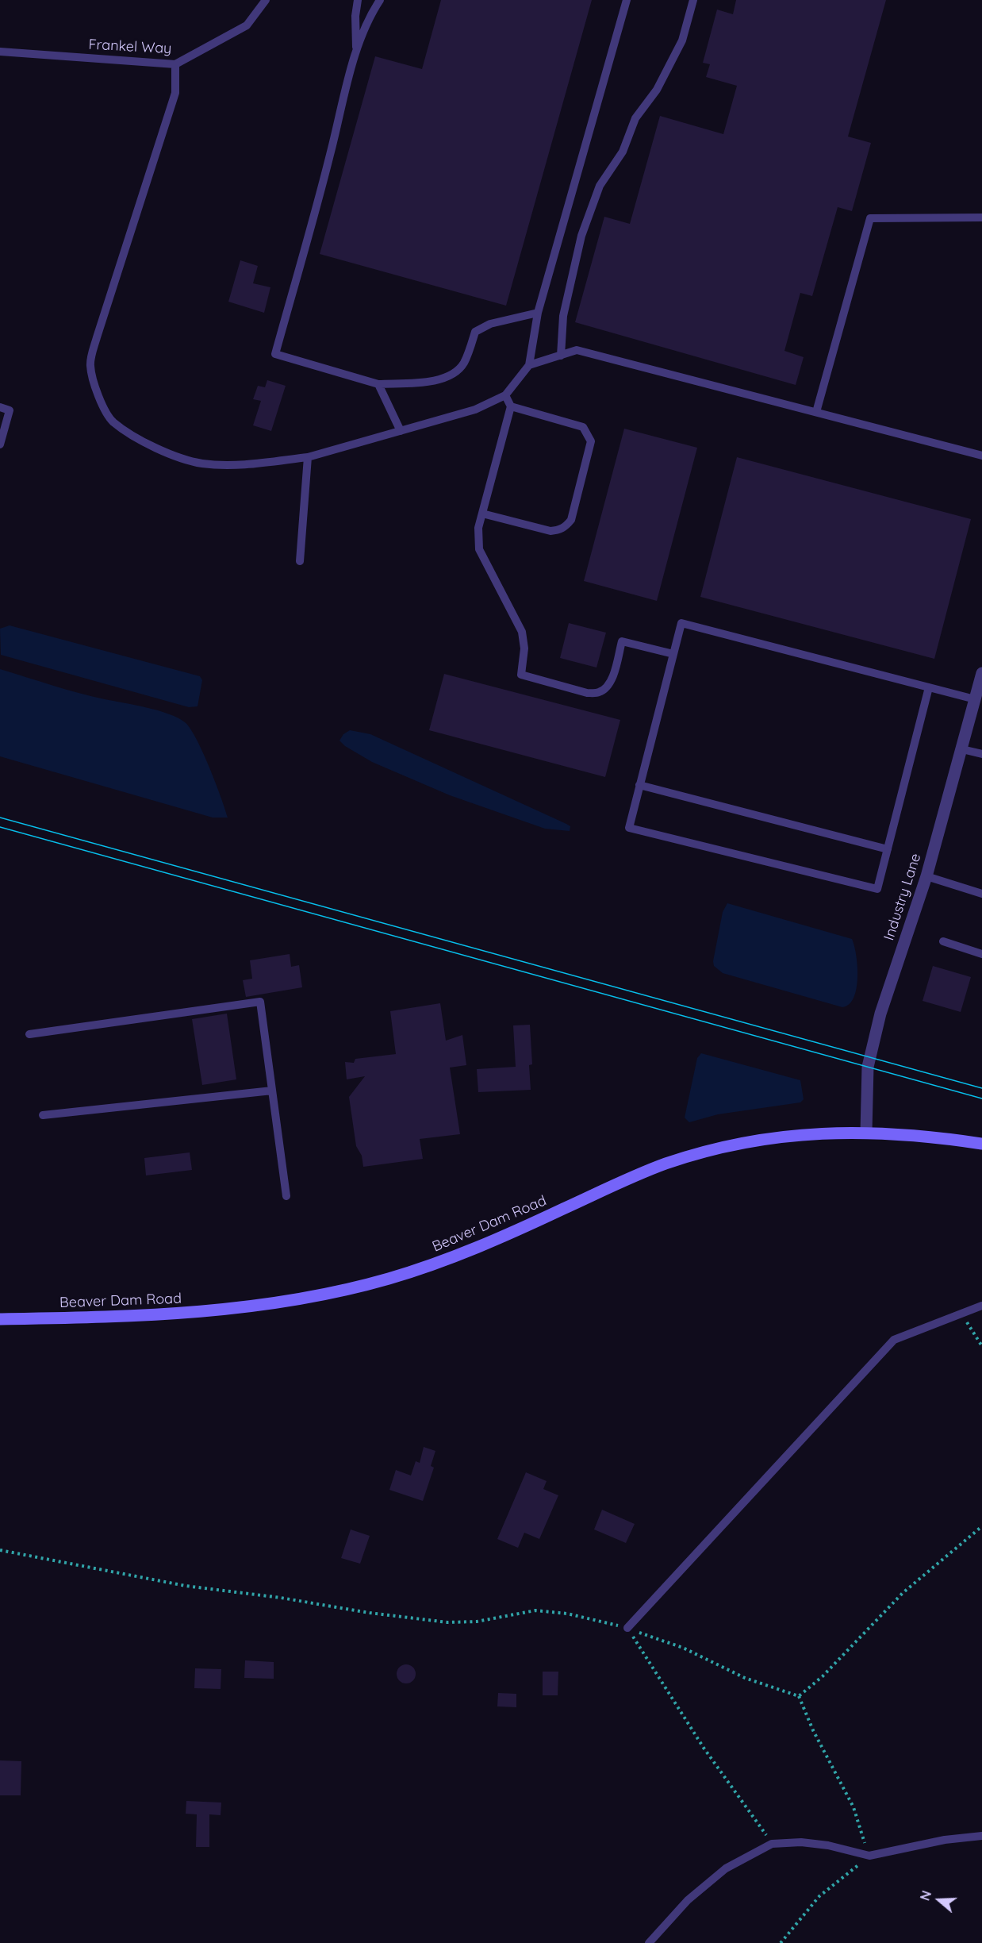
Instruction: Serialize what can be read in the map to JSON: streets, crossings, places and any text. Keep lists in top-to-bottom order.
{
  "streets": {
    "main road": ["Beaver Dam Road"],
    "street": ["Industry Lane"],
    "lane": ["Frankel Way"]
  },
  "crossings": [
    ["Industry Lane", "Beaver Dam Road"]
  ],
  "north": "left"
}
